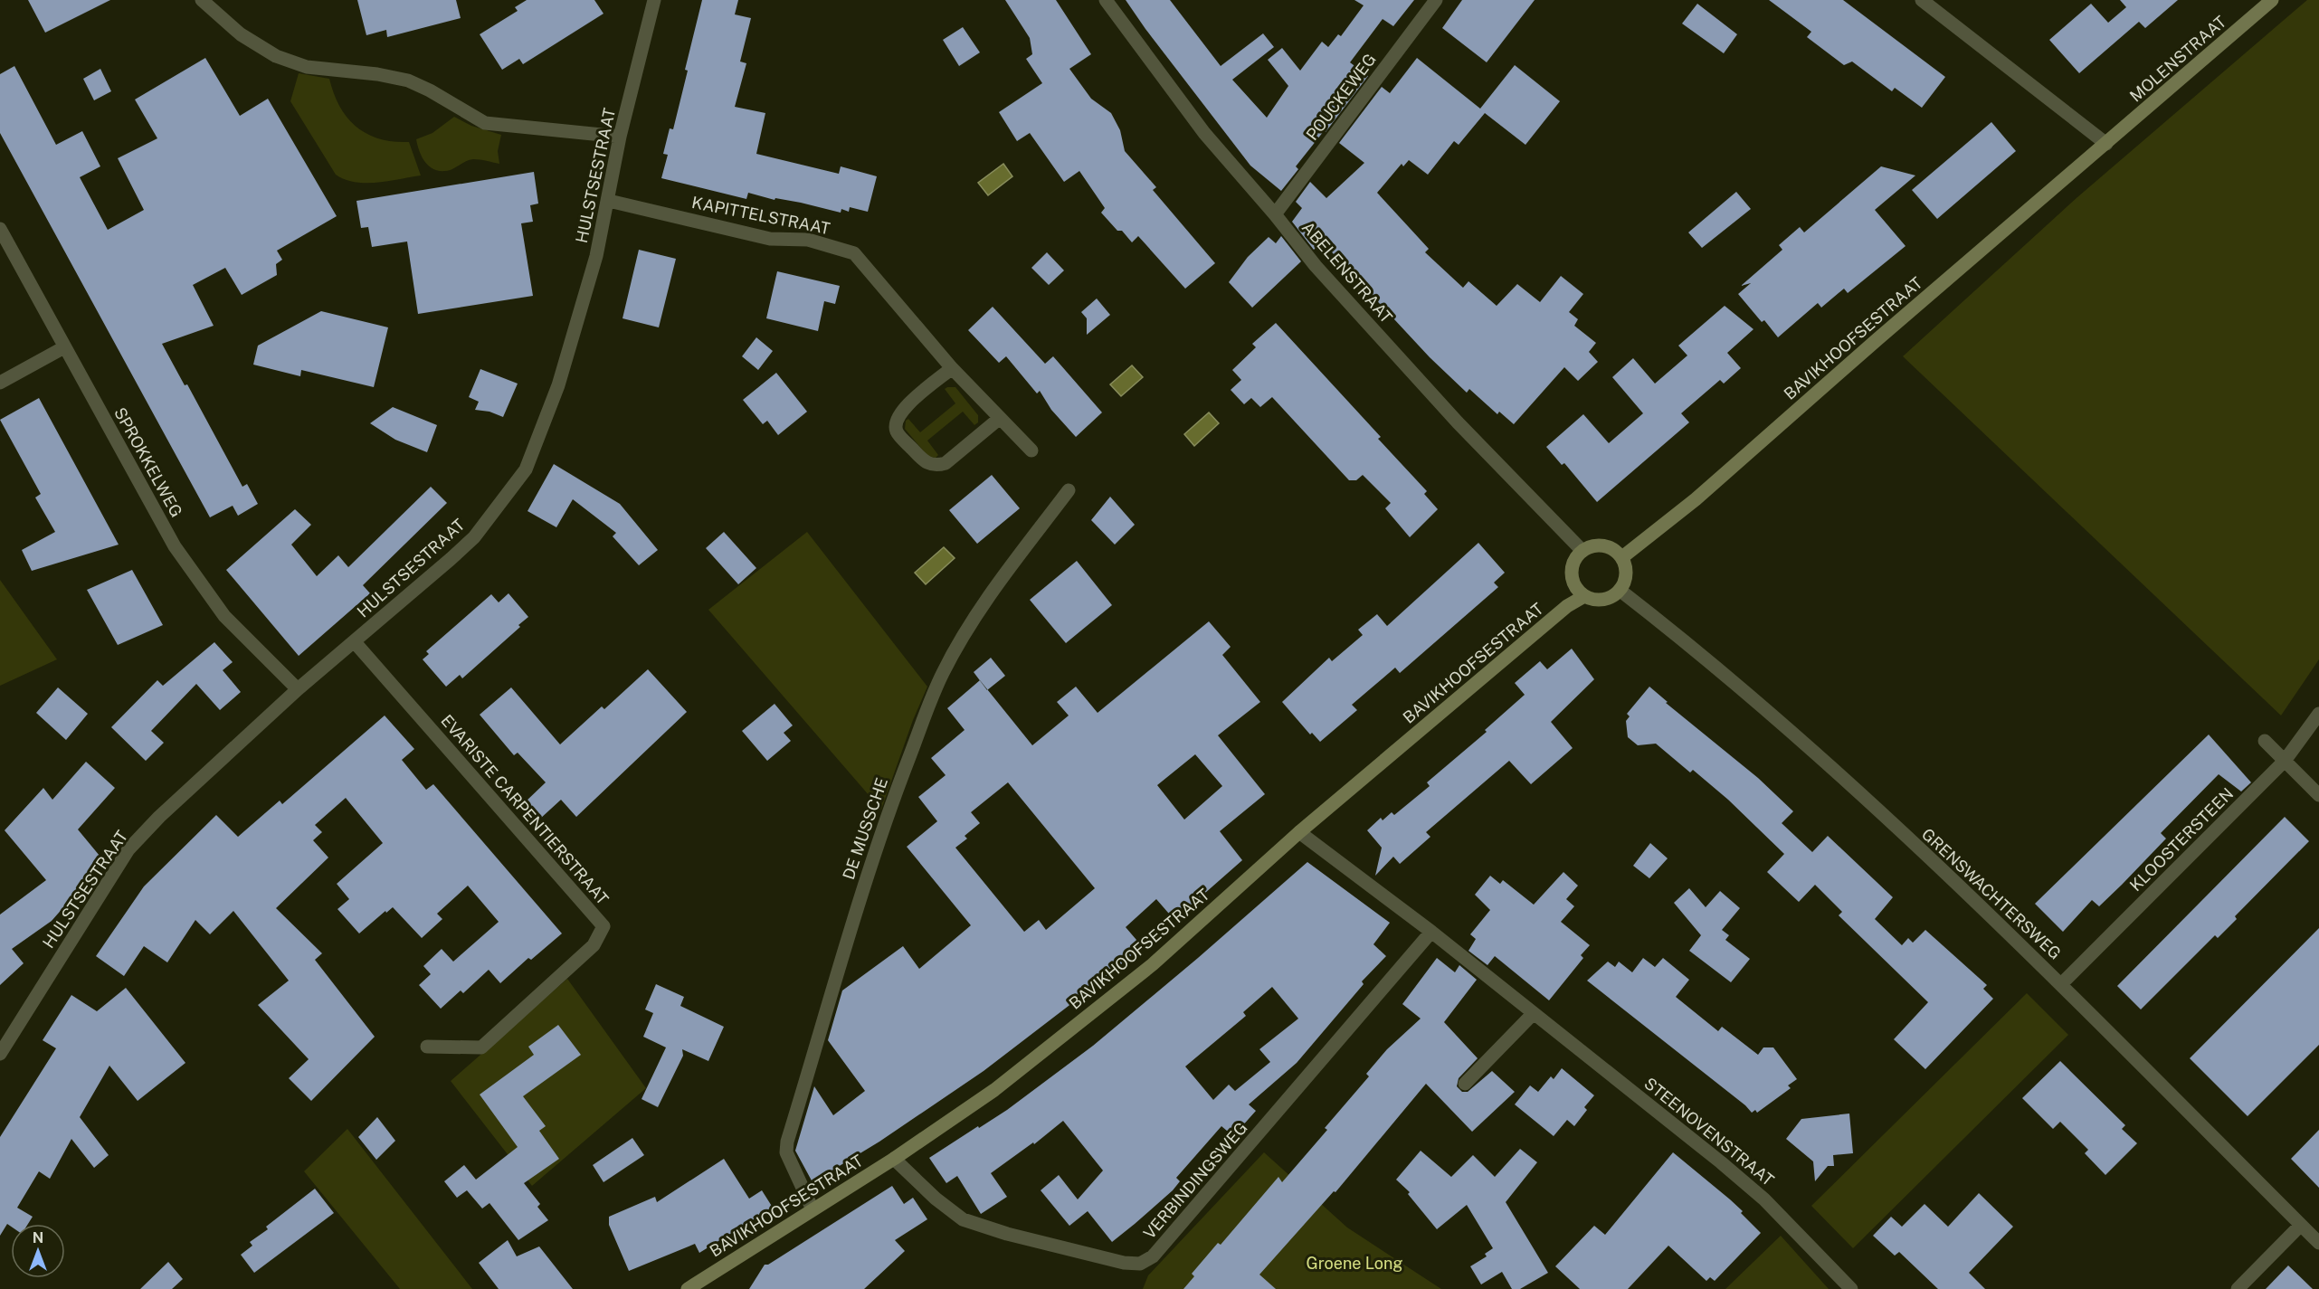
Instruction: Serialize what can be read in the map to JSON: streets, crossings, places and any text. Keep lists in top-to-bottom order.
{
  "streets": {
    "street": [
      "MOLENSTRAAT",
      "POUCKEWEG",
      "HULSTSESTRAAT",
      "KAPITTELSTRAAT",
      "ABELENSTRAAT",
      "BAVIKHOOFSESTRAAT",
      "SPROKKELWEG",
      "EVARISTE CARPENTIERSTRAAT",
      "DE MUSSCHE",
      "KLOOSTERSTEEN",
      "GRENSWACHTERSWEG",
      "STEENOVENSTRAAT",
      "VERBINDINGSWEG"
    ]
  },
  "crossings": [
    ["MOLENSTRAAT", "BAVIKHOOFSESTRAAT"],
    ["POUCKEWEG", "ABELENSTRAAT"],
    ["HULSTSESTRAAT", "KAPITTELSTRAAT"],
    ["HULSTSESTRAAT", "SPROKKELWEG"],
    ["HULSTSESTRAAT", "EVARISTE CARPENTIERSTRAAT"],
    ["ABELENSTRAAT", "BAVIKHOOFSESTRAAT"],
    ["ABELENSTRAAT", "GRENSWACHTERSWEG"],
    ["BAVIKHOOFSESTRAAT", "DE MUSSCHE"],
    ["BAVIKHOOFSESTRAAT", "GRENSWACHTERSWEG"],
    ["BAVIKHOOFSESTRAAT", "STEENOVENSTRAAT"],
    ["BAVIKHOOFSESTRAAT", "VERBINDINGSWEG"],
    ["KLOOSTERSTEEN", "GRENSWACHTERSWEG"],
    ["STEENOVENSTRAAT", "VERBINDINGSWEG"]
  ],
  "parks": ["Groene Long"],
  "north": "top"
}
